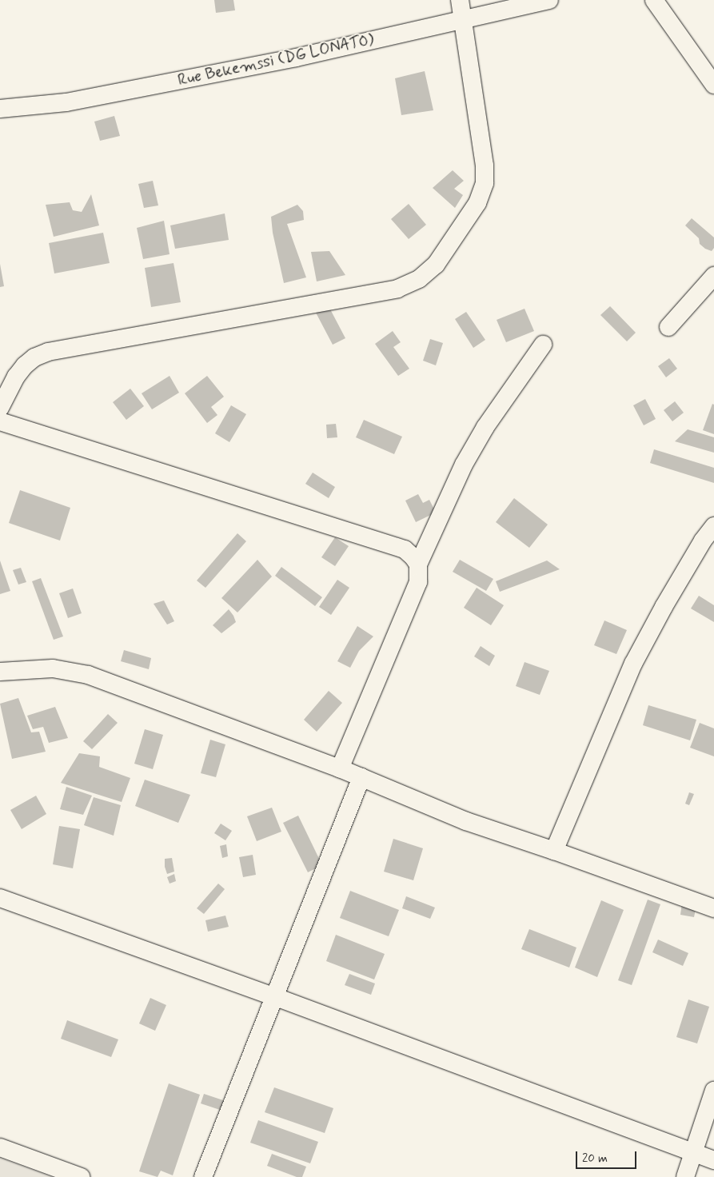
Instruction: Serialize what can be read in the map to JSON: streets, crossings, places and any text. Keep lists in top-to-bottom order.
{
  "streets": {
    "street": ["Rue Bekemssi (DG LONATO)"]
  },
  "scale_bar": "20 m"
}
